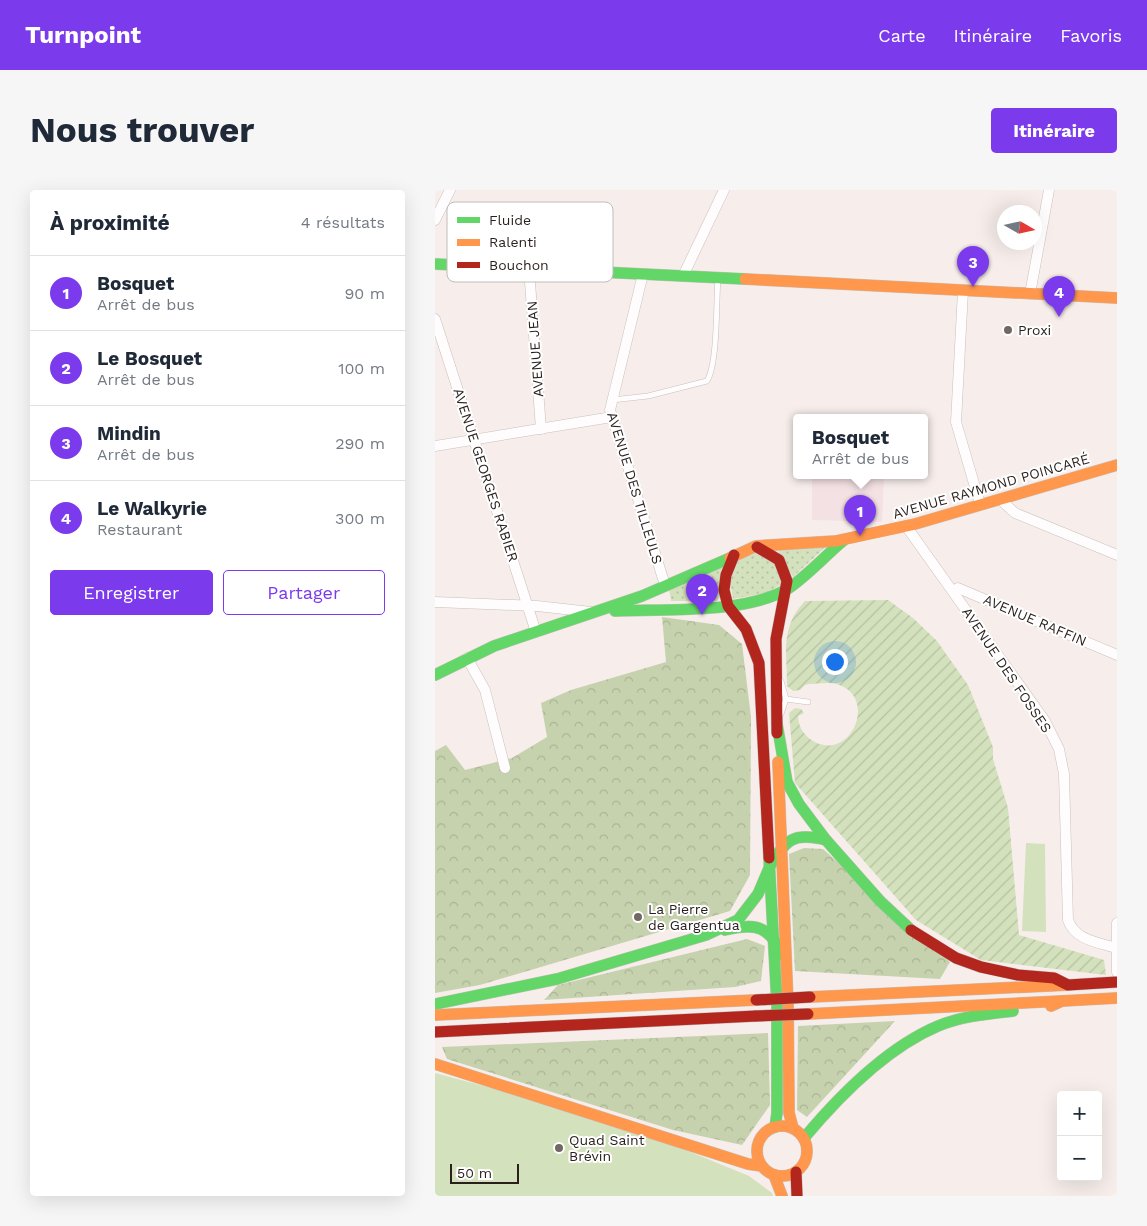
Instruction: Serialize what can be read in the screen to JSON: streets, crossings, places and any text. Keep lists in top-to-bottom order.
{
  "streets": {
    "main road": ["AVENUE RAYMOND POINCARÉ"],
    "street": [
      "AVENUE JEAN",
      "AVENUE GEORGES RABIER",
      "AVENUE DES TILLEULS",
      "AVENUE RAFFIN",
      "AVENUE DES FOSSES"
    ]
  },
  "crossings": [
    ["AVENUE GEORGES RABIER", "AVENUE RAYMOND POINCARÉ"],
    ["AVENUE RAYMOND POINCARÉ", "AVENUE DES TILLEULS"],
    ["AVENUE RAYMOND POINCARÉ", "AVENUE DES FOSSES"],
    ["AVENUE RAFFIN", "AVENUE DES FOSSES"]
  ],
  "places": ["Proxi", "La Pierre de Gargentua", "Quad Saint Brévin"],
  "legend": ["Fluide", "Ralenti", "Bouchon"],
  "scale_bar": "50 m",
  "north": "right",
  "page": {
    "header": "Turnpoint",
    "nav": ["Carte", "Itinéraire", "Favoris"],
    "buttons": [
      "Itinéraire",
      ["Enregistrer", "Partager"]
    ],
    "title": "Nous trouver",
    "heading": ["À proximité", "4 résultats"],
    "pins": [
      "3",
      "4",
      "1",
      "2"
    ],
    "list": [
      {
        "mark": "1",
        "name": "Bosquet",
        "note": "Arrêt de bus",
        "value": "90 m"
      },
      {
        "mark": "2",
        "name": "Le Bosquet",
        "note": "Arrêt de bus",
        "value": "100 m"
      },
      {
        "mark": "3",
        "name": "Mindin",
        "note": "Arrêt de bus",
        "value": "290 m"
      },
      {
        "mark": "4",
        "name": "Le Walkyrie",
        "note": "Restaurant",
        "value": "300 m"
      }
    ],
    "popup": ["Bosquet", "Arrêt de bus"],
    "map_buttons": ["+", "−"],
    "scale": "50 m"
  }
}
